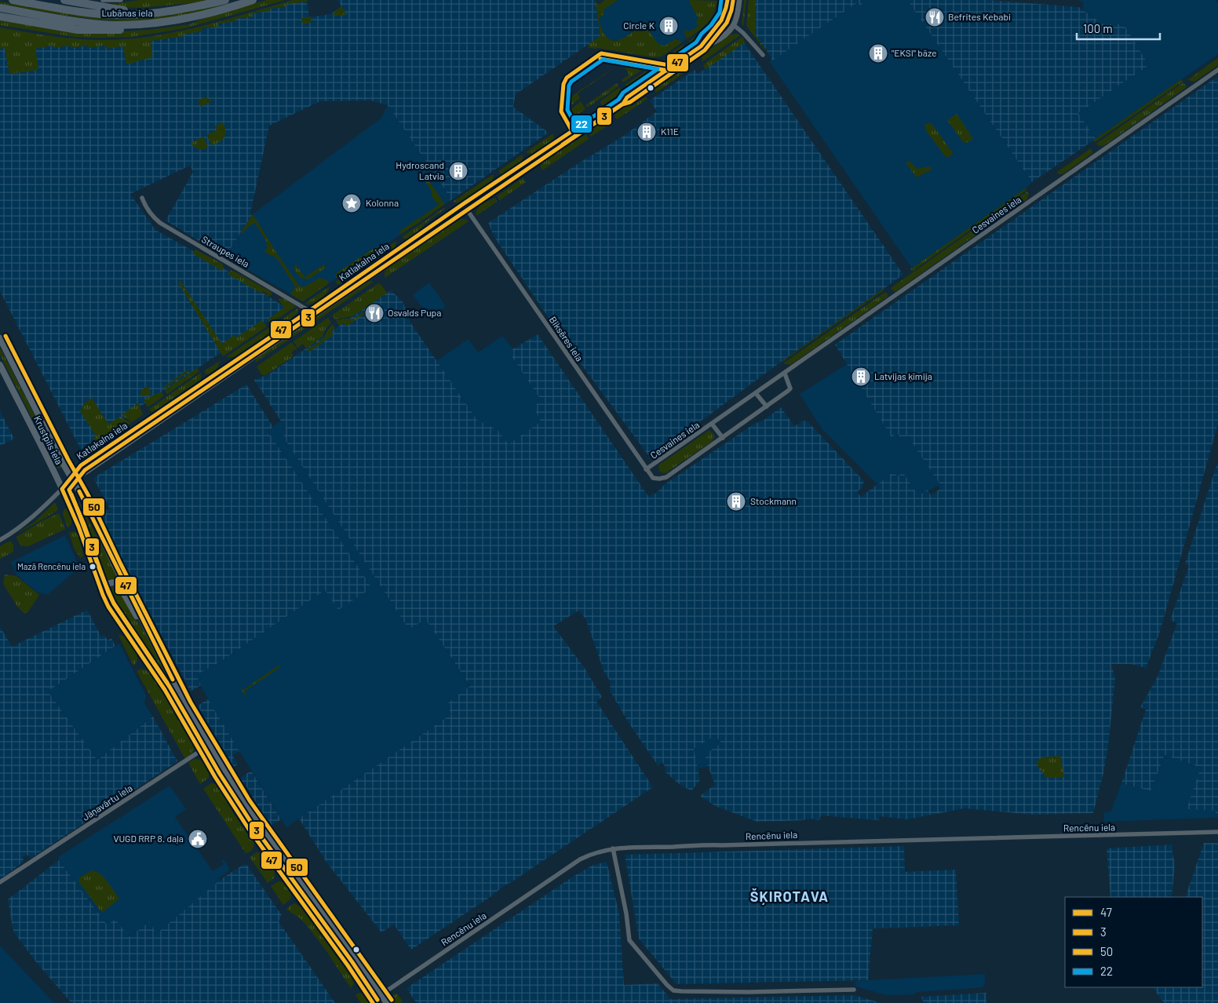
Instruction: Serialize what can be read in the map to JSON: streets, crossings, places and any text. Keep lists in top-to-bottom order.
{
  "streets": {
    "highway": ["Lubānas iela"],
    "main road": ["Krustpils iela"],
    "street": [
      "Cesvaines iela",
      "Straupes iela",
      "Katlakalna iela",
      "Biksēres iela",
      "Jāņavārtu iela",
      "Rencēnu iela"
    ]
  },
  "crossings": [
    ["Cesvaines iela", "Biksēres iela"],
    ["Straupes iela", "Katlakalna iela"],
    ["Katlakalna iela", "Biksēres iela"],
    ["Katlakalna iela", "Krustpils iela"],
    ["Krustpils iela", "Jāņavārtu iela"],
    ["Krustpils iela", "Rencēnu iela"]
  ],
  "districts": ["ŠĶIROTAVA"],
  "places": {
    "restaurant": ["Befrites Kebabi", "Osvalds Pupa"],
    "building": [
      "Circle K",
      "\"EKSI\" bāze",
      "K11E",
      "Hydroscand Latvia",
      "Latvijas ķīmija",
      "Stockmann"
    ],
    "place": ["Kolonna"],
    "other": ["Mazā Rencēnu iela"],
    "public building": ["VUGD RRP 8. daļa"]
  },
  "lines": [
    "transit line 47",
    "transit line 22",
    "transit line 3",
    "transit line 50"
  ],
  "legend": [
    "47",
    "3",
    "50",
    "22"
  ],
  "scale_bar": "100 m"
}
